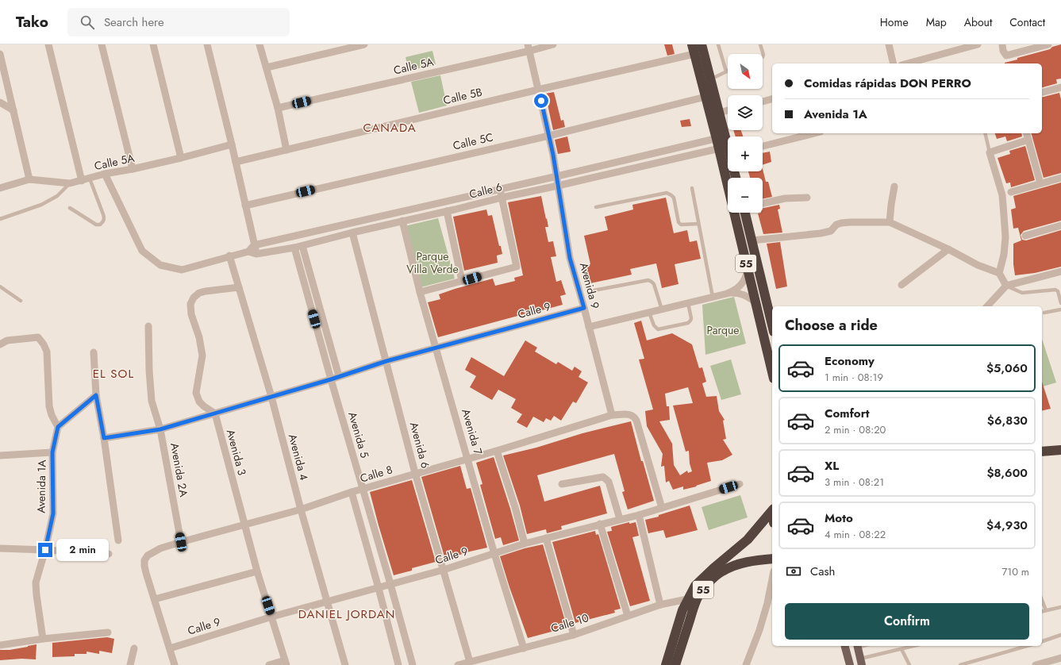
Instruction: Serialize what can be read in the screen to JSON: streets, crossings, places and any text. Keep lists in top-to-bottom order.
{
  "streets": {
    "highway": ["55"],
    "street": [
      "Calle 5A",
      "Calle 5B",
      "Calle 5C",
      "Calle 6",
      "Avenida 9",
      "Calle 9",
      "Avenida 7",
      "Avenida 5",
      "Avenida 6",
      "Avenida 3",
      "Avenida 4",
      "Avenida 2A",
      "Calle 8",
      "Avenida 1A",
      "Calle 10"
    ]
  },
  "crossings": [
    ["Calle 5A", "Calle 6"],
    ["Calle 5A", "Avenida 9"],
    ["Calle 5B", "55"],
    ["Calle 5B", "Avenida 9"],
    ["Calle 5C", "55"],
    ["Calle 5C", "Avenida 9"],
    ["Calle 6", "55"],
    ["Calle 6", "Avenida 9"],
    ["Calle 6", "Avenida 7"],
    ["Calle 6", "Avenida 5"],
    ["Calle 6", "Avenida 6"],
    ["Calle 6", "Avenida 4"],
    ["55", "Calle 10"],
    ["Avenida 9", "Calle 9"],
    ["Avenida 9", "Calle 8"],
    ["Calle 9", "Avenida 7"],
    ["Calle 9", "Avenida 5"],
    ["Calle 9", "Avenida 6"],
    ["Calle 9", "Avenida 3"],
    ["Calle 9", "Avenida 4"],
    ["Calle 9", "Avenida 2A"],
    ["Avenida 7", "Calle 8"],
    ["Avenida 7", "Calle 10"],
    ["Avenida 5", "Calle 8"],
    ["Avenida 6", "Calle 8"],
    ["Avenida 6", "Calle 10"],
    ["Avenida 3", "Calle 8"],
    ["Avenida 4", "Calle 8"],
    ["Avenida 2A", "Calle 8"]
  ],
  "districts": ["CANADA", "EL SOL", "DANIEL JORDAN"],
  "parks": ["Parque Villa Verde", "Parque"],
  "north": "bottom right",
  "page": {
    "header": "Tako",
    "search": "Search here",
    "nav": [
      "Home",
      "Map",
      "About",
      "Contact"
    ],
    "map_buttons": ["+", "−"],
    "banner": ["Comidas rápidas DON PERRO", "Avenida 1A"],
    "heading": "Choose a ride",
    "list": [
      {
        "name": "Economy",
        "note": "1 min · 08:19",
        "value": "$5,060"
      },
      {
        "name": "Comfort",
        "note": "2 min · 08:20",
        "value": "$6,830"
      },
      {
        "name": "XL",
        "note": "3 min · 08:21",
        "value": "$8,600"
      },
      {
        "name": "Moto",
        "note": "4 min · 08:22",
        "value": "$4,930"
      }
    ],
    "bubble": "2 min",
    "pay": ["Cash", "710 m"],
    "buttons": "Confirm"
  }
}
